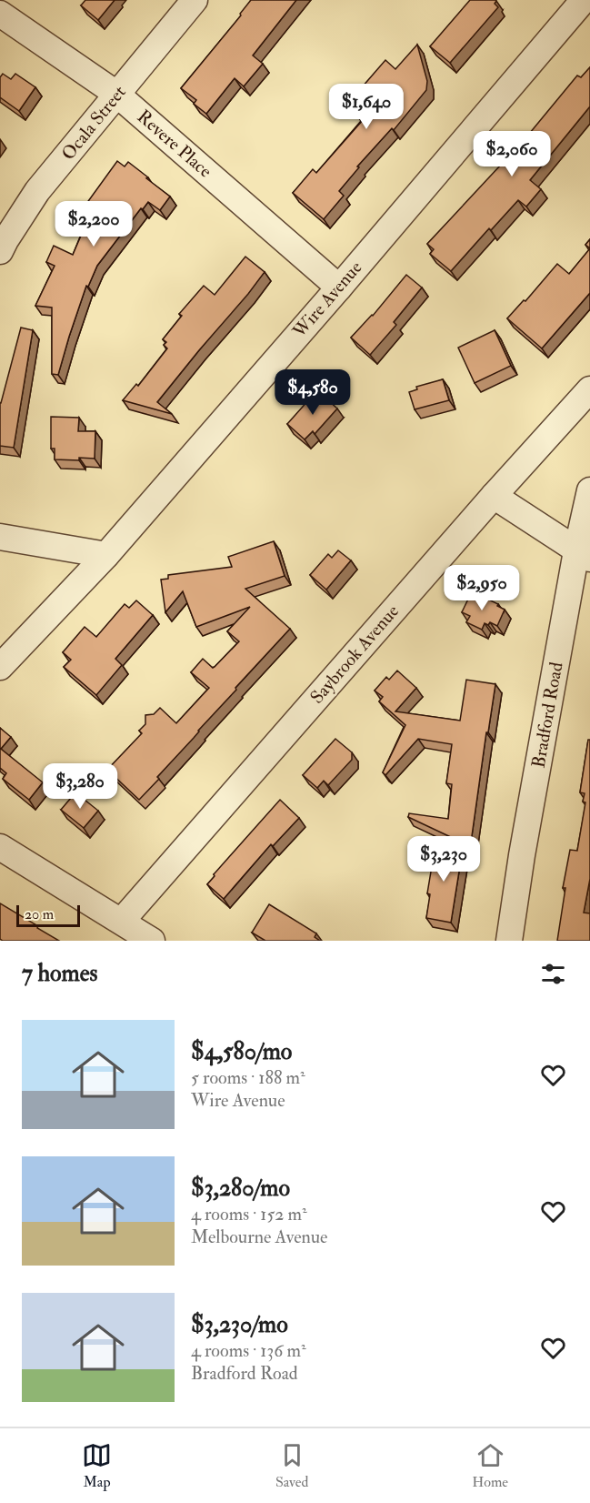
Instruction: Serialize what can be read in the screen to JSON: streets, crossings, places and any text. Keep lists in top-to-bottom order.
{
  "streets": {
    "street": [
      "Ocala Street",
      "Revere Place",
      "Wire Avenue",
      "Saybrook Avenue",
      "Bradford Road"
    ]
  },
  "crossings": [
    ["Ocala Street", "Revere Place"],
    ["Revere Place", "Wire Avenue"]
  ],
  "scale_bar": "20 m",
  "page": {
    "price": [
      "$1,640",
      "$2,060",
      "$2,200",
      "$4,580",
      "$2,950",
      "$3,280",
      "$3,230"
    ],
    "scale": "20 m",
    "heading": "7 homes",
    "list": [
      {
        "name": "$4,580/mo",
        "note": "5 rooms · 188 m² · Wire Avenue"
      },
      {
        "name": "$3,280/mo",
        "note": "4 rooms · 152 m² · Melbourne Avenue"
      },
      {
        "name": "$3,230/mo",
        "note": "4 rooms · 136 m² · Bradford Road"
      }
    ],
    "tabs": ["Map", "Saved", "Home"]
  }
}
